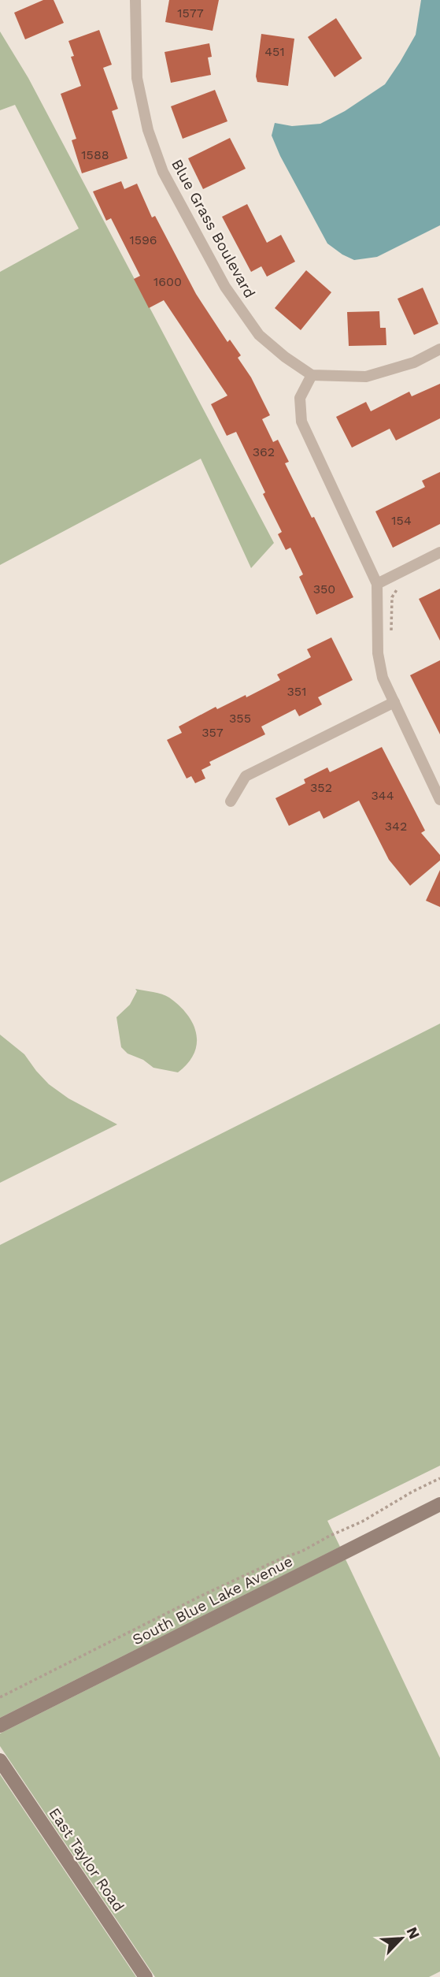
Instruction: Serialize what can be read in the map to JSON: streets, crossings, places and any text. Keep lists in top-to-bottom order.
{
  "streets": {
    "main road": ["South Blue Lake Avenue", "East Taylor Road"],
    "street": ["Blue Grass Boulevard"]
  },
  "house_numbers": [
    "1577",
    "451",
    "1588",
    "1596",
    "1600",
    "362",
    "154",
    "350",
    "351",
    "355",
    "357",
    "352",
    "344",
    "342"
  ],
  "north": "top right"
}
